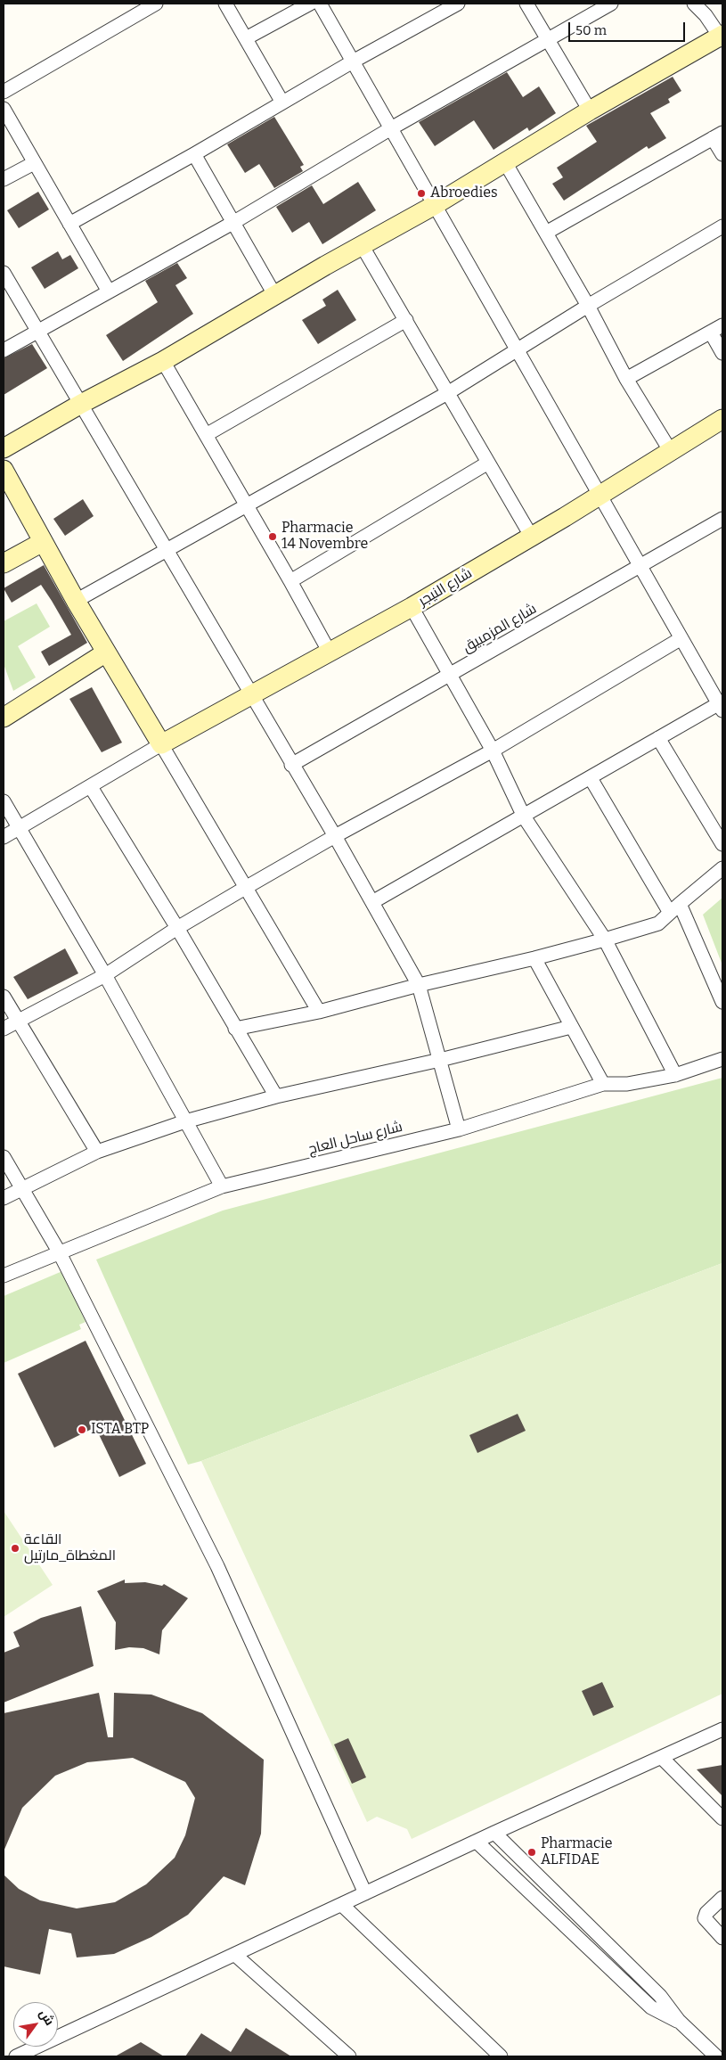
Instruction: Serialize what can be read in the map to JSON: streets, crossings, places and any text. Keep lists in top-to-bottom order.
{
  "streets": {
    "street": ["شارع النيجر", "شارع المزمبيق", "شارع ساحل العاج"]
  },
  "places": [
    "Abroedies",
    "Pharmacie 14 Novembre",
    "ISTA BTP",
    "القاعة المغطاة_مارتيل",
    "Pharmacie ALFIDAE"
  ],
  "scale_bar": "50 m",
  "north": "top right"
}
